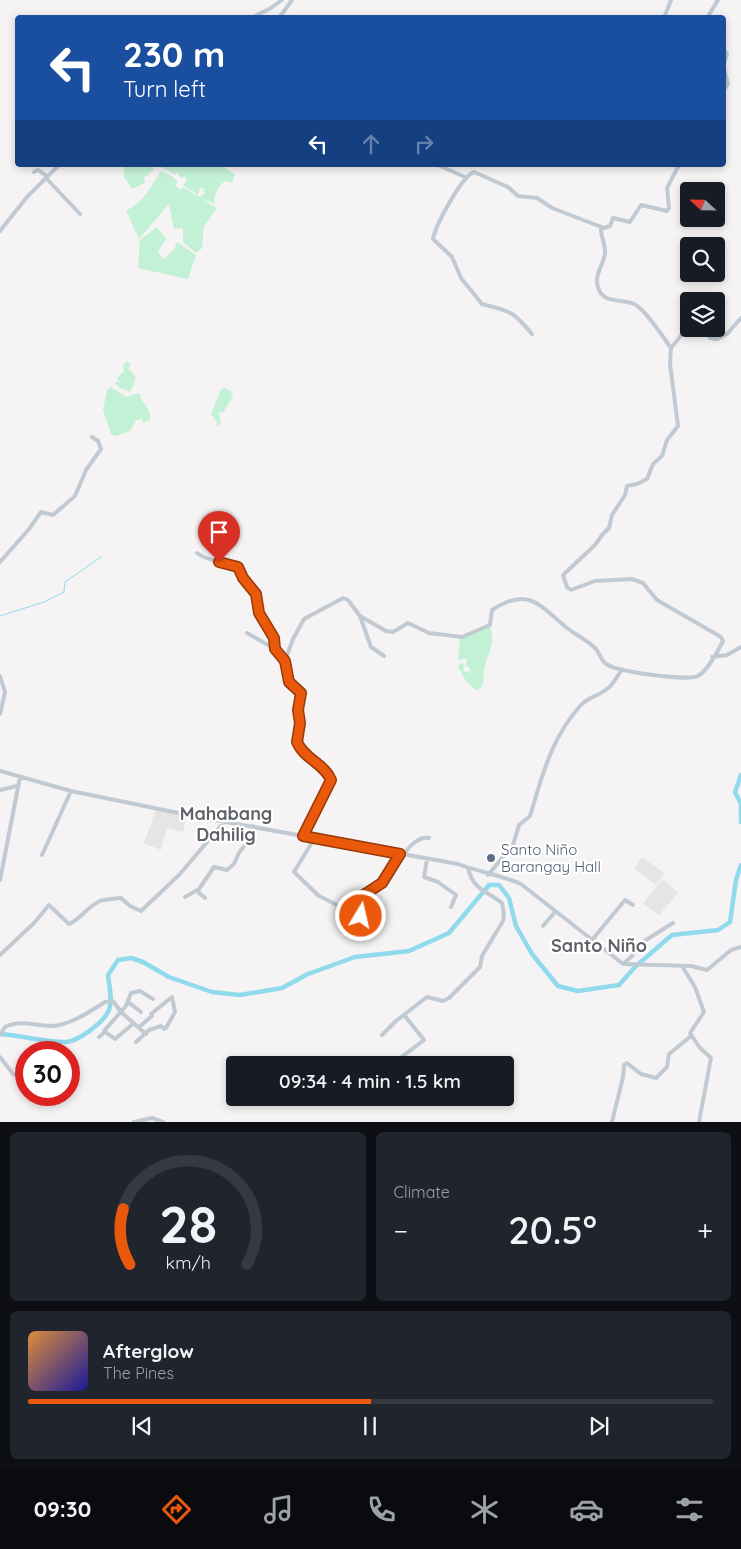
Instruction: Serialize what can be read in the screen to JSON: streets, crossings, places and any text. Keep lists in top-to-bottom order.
{
  "districts": ["Mahabang Dahilig", "Santo Niño"],
  "places": ["Santo Niño Barangay Hall"],
  "north": "left",
  "page": {
    "turn": ["230 m", "Turn left"],
    "limit": "30",
    "trip": "09:34 · 4 min · 1.5 km",
    "tile": "Climate",
    "heat": ["−", "20.5°", "+"],
    "song": ["Afterglow", "The Pines"],
    "tabs": "09:30",
    "gauge": ["28", "km/h"]
  }
}
